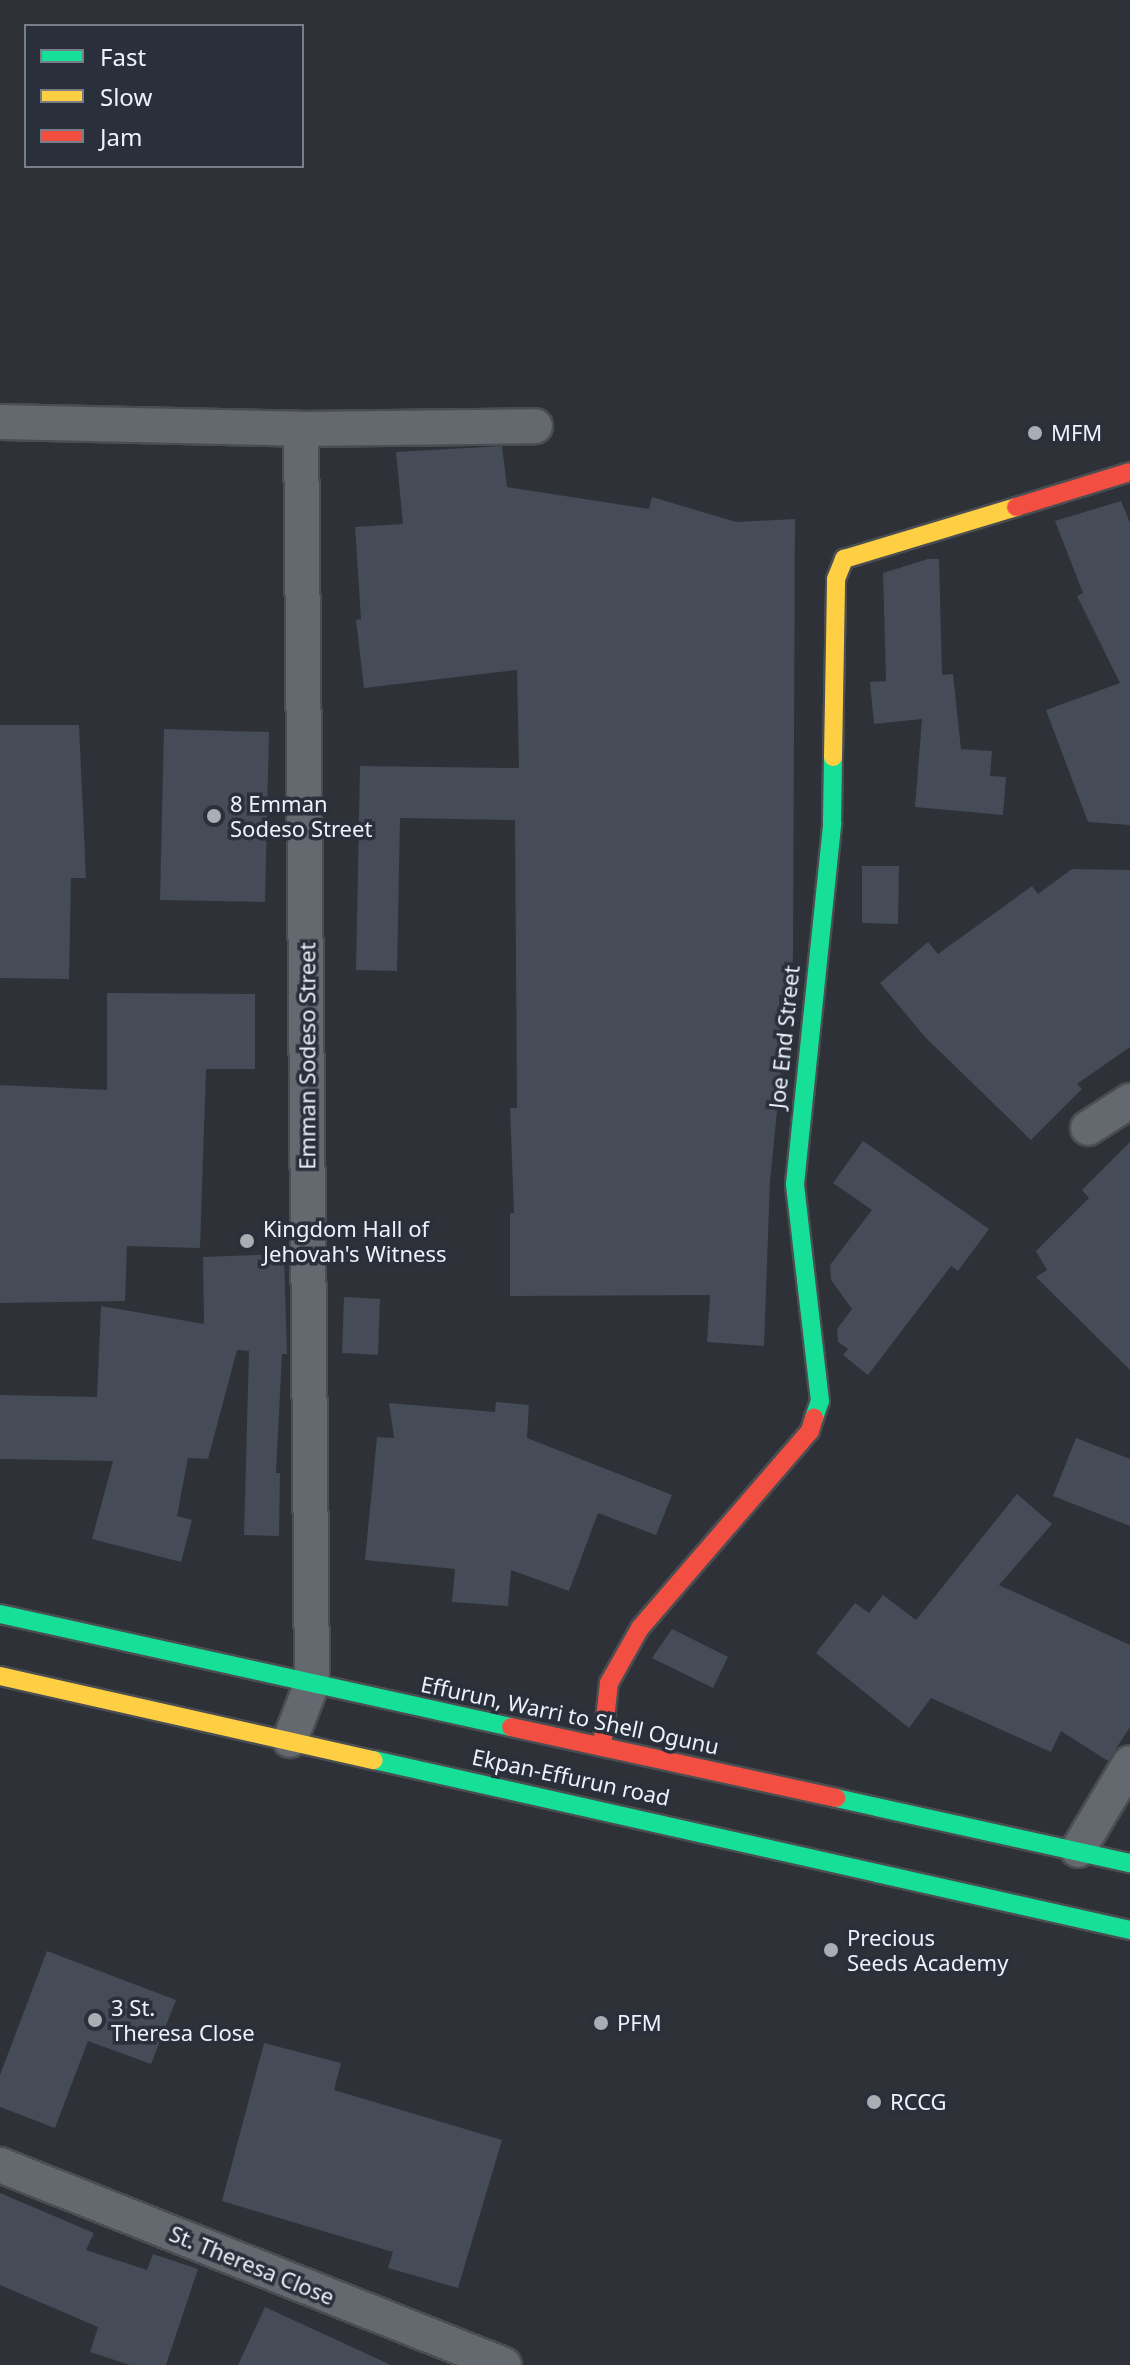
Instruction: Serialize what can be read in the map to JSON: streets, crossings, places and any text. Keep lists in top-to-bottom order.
{
  "streets": {
    "main road": ["Joe End Street", "Effurun, Warri to Shell Ogunu", "Ekpan-Effurun road"],
    "street": ["Emman Sodeso Street", "St. Theresa Close"]
  },
  "crossings": [
    ["Joe End Street", "Effurun, Warri to Shell Ogunu"],
    ["Emman Sodeso Street", "Effurun, Warri to Shell Ogunu"]
  ],
  "places": [
    "MFM",
    "8 Emman Sodeso Street",
    "Kingdom Hall of Jehovah's Witness",
    "Precious Seeds Academy",
    "3 St. Theresa Close",
    "PFM",
    "RCCG"
  ],
  "legend": ["Fast", "Slow", "Jam"]
}
